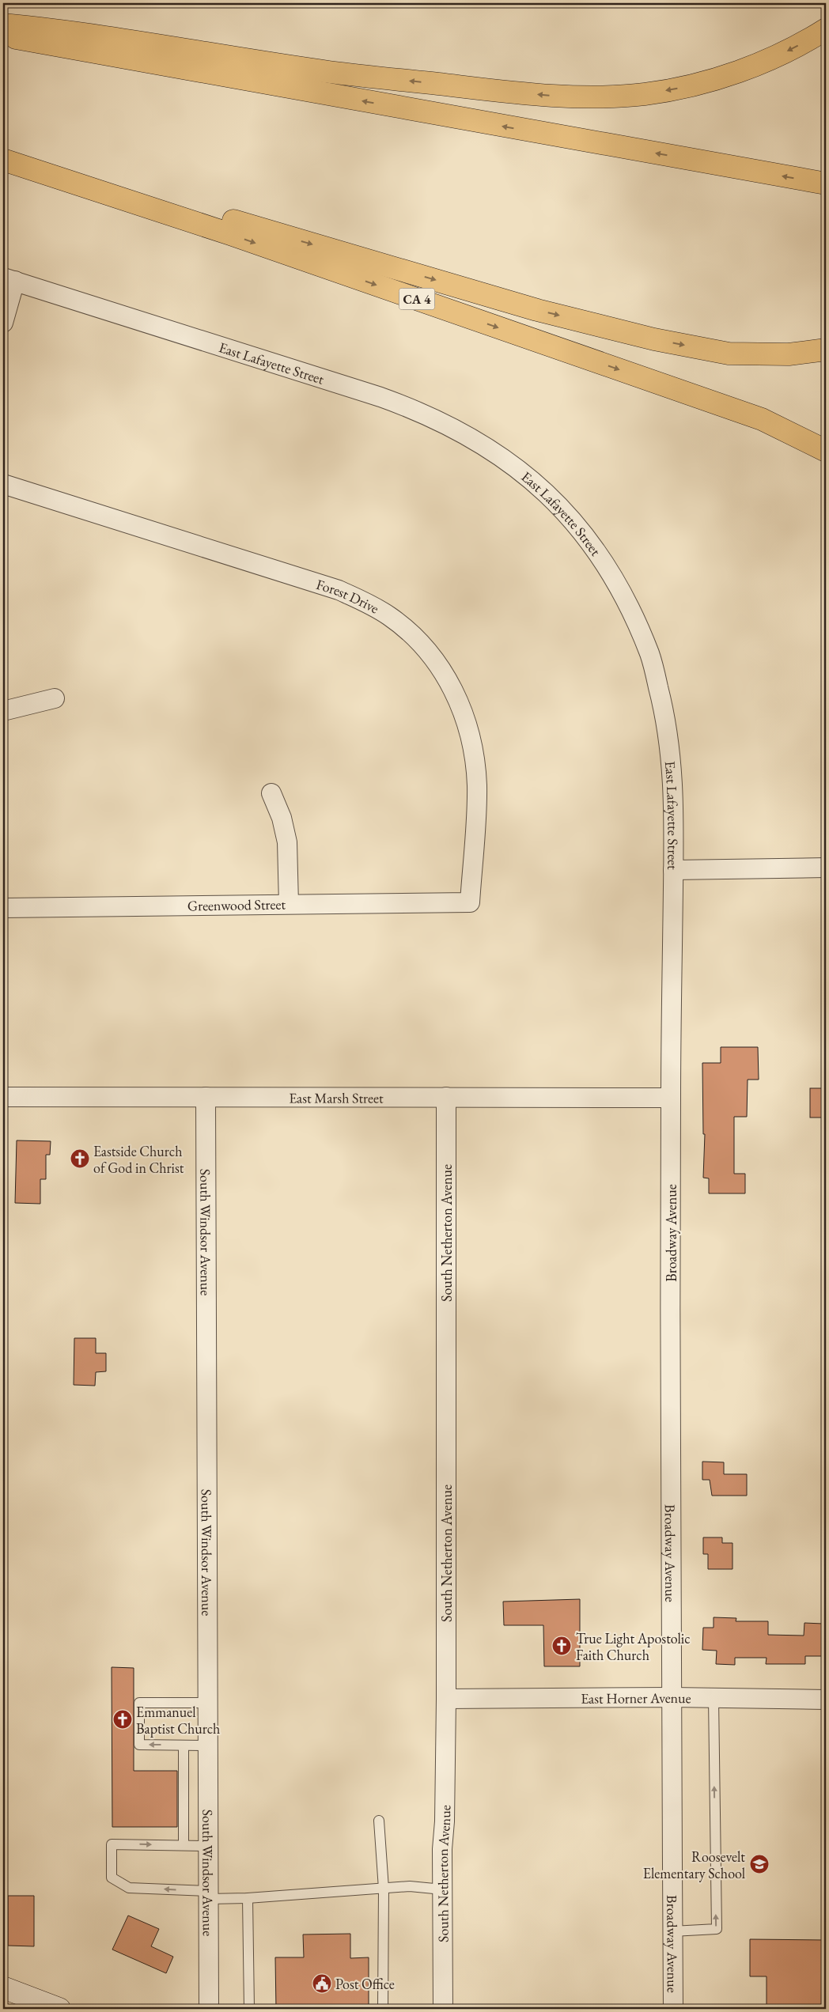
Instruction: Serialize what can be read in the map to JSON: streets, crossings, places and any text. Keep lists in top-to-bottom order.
{
  "streets": {
    "highway": ["CA 4"],
    "street": [
      "East Lafayette Street",
      "Forest Drive",
      "Greenwood Street",
      "East Marsh Street",
      "South Windsor Avenue",
      "South Netherton Avenue",
      "Broadway Avenue",
      "East Horner Avenue"
    ]
  },
  "crossings": [
    ["East Lafayette Street", "East Marsh Street"],
    ["East Lafayette Street", "Broadway Avenue"],
    ["Forest Drive", "Greenwood Street"],
    ["East Marsh Street", "South Windsor Avenue"],
    ["East Marsh Street", "South Netherton Avenue"],
    ["East Marsh Street", "Broadway Avenue"],
    ["South Netherton Avenue", "East Horner Avenue"],
    ["Broadway Avenue", "East Horner Avenue"]
  ],
  "places": {
    "church": ["Eastside Church of God in Christ", "True Light Apostolic Faith Church", "Emmanuel Baptist Church"],
    "school or university": ["Roosevelt Elementary School"],
    "public building": ["Post Office"]
  }
}
